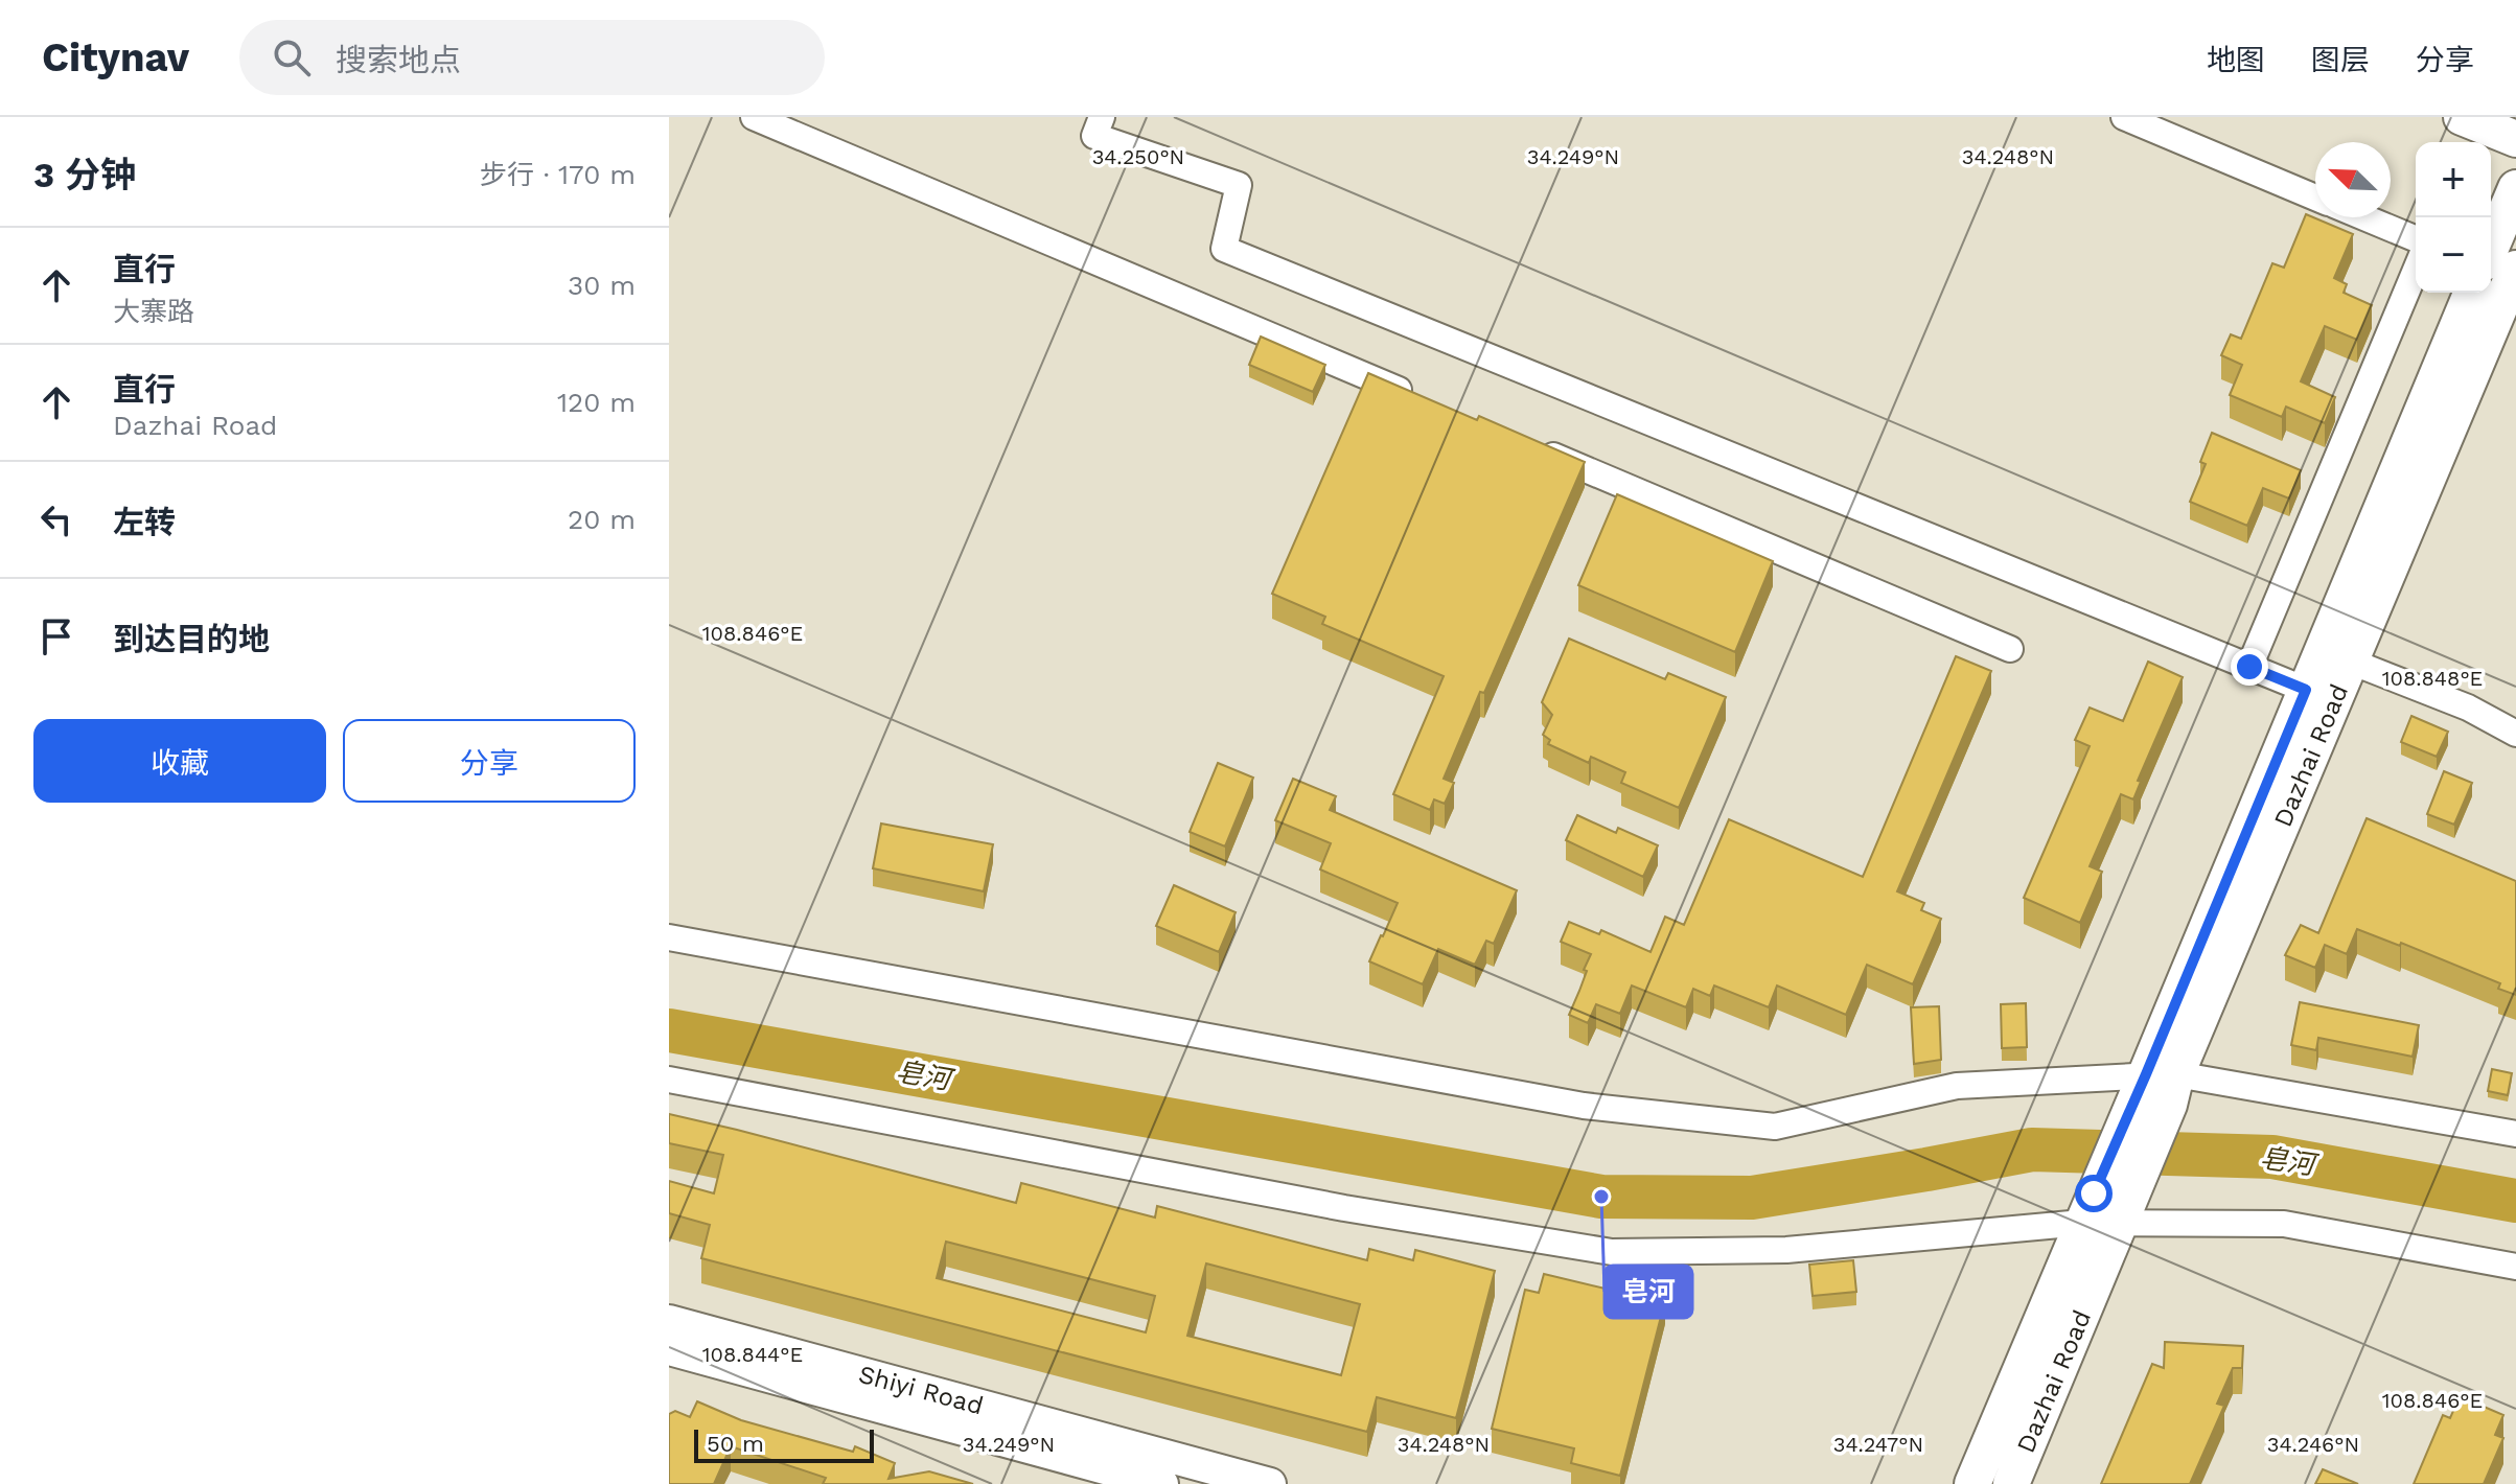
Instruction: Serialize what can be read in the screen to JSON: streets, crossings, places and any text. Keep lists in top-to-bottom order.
{
  "streets": {
    "main road": ["Dazhai Road"],
    "street": ["Shiyi Road"]
  },
  "water": ["皂河"],
  "places": ["皂河"],
  "scale_bar": "50 m",
  "north": "top left",
  "page": {
    "header": "Citynav",
    "search": "搜索地点",
    "nav": ["地图", "图层", "分享"],
    "heading": ["3 分钟", "步行 · 170 m"],
    "map_buttons": ["+", "−"],
    "list": [
      ["直行", "大寨路", "30 m"],
      ["直行", "Dazhai Road", "120 m"],
      ["左转", "20 m"],
      "到达目的地"
    ],
    "buttons": ["收藏", "分享"],
    "scale": "50 m"
  },
  "coordinates": [
    "34.250°N",
    "34.249°N",
    "34.248°N",
    "108.846°E",
    "108.848°E",
    "108.844°E",
    "34.247°N",
    "34.246°N"
  ]
}
